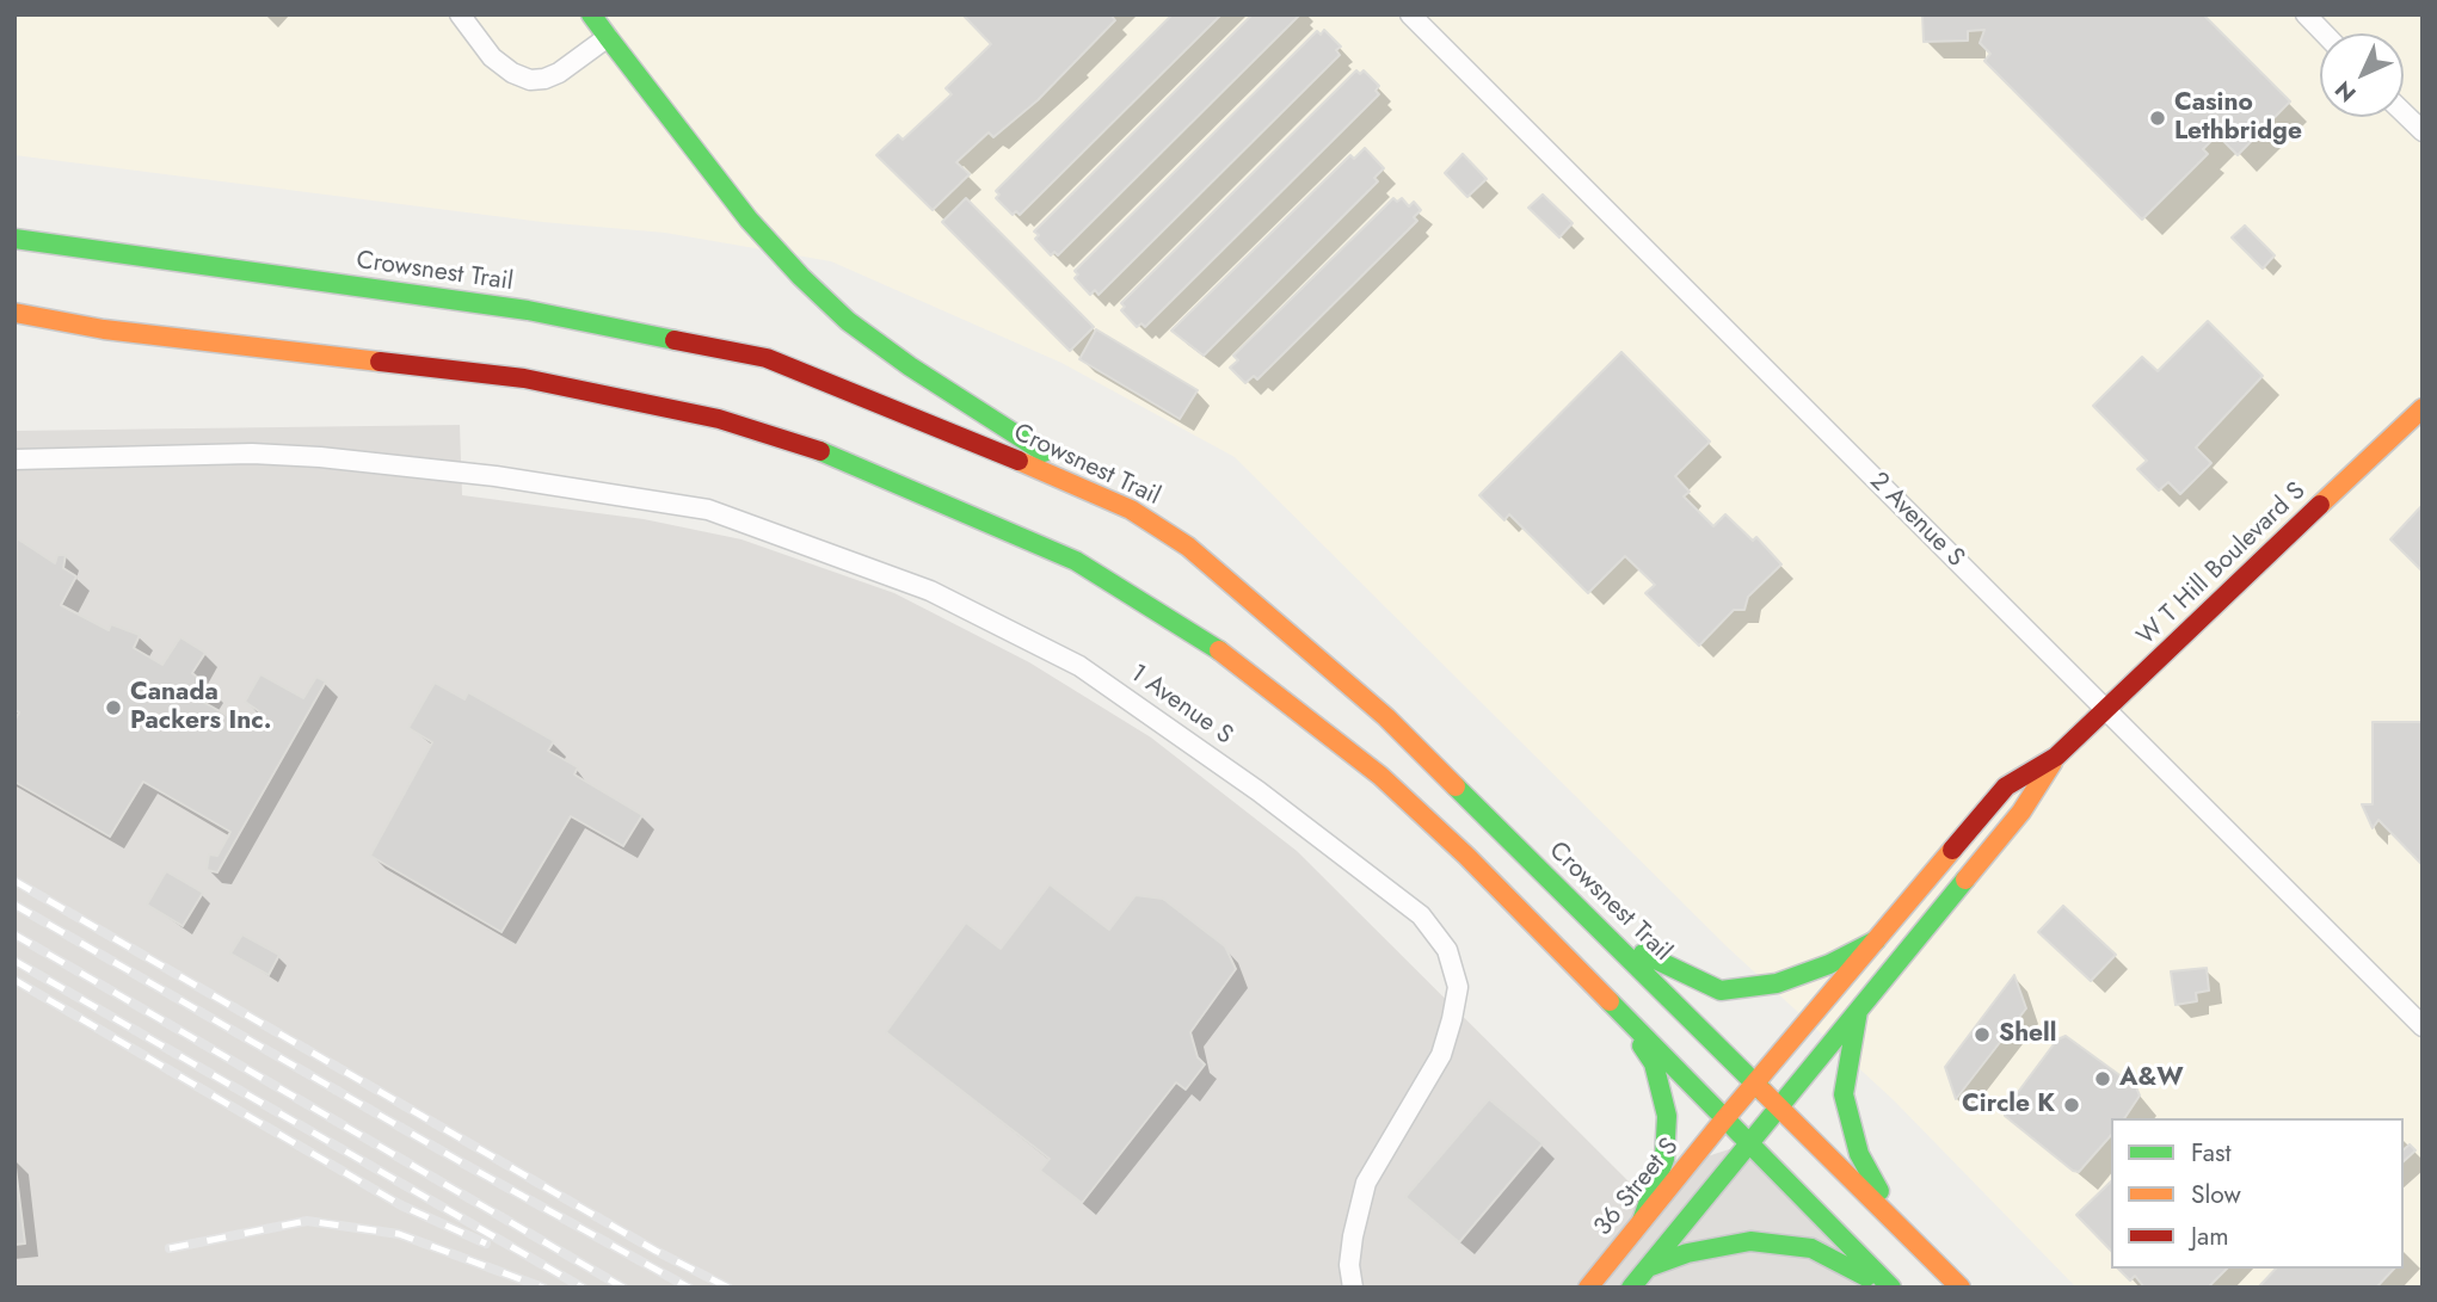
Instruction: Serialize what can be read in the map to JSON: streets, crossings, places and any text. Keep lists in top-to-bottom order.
{
  "streets": {
    "main road": ["Crowsnest Trail", "W T Hill Boulevard S", "36 Street S"],
    "street": ["2 Avenue S", "1 Avenue S"]
  },
  "crossings": [
    ["Crowsnest Trail", "W T Hill Boulevard S"],
    ["Crowsnest Trail", "36 Street S"],
    ["2 Avenue S", "W T Hill Boulevard S"],
    ["W T Hill Boulevard S", "36 Street S"]
  ],
  "places": [
    "Casino Lethbridge",
    "Canada Packers Inc.",
    "Shell",
    "A&W",
    "Circle K"
  ],
  "legend": ["Fast", "Slow", "Jam"],
  "north": "bottom left"
}
